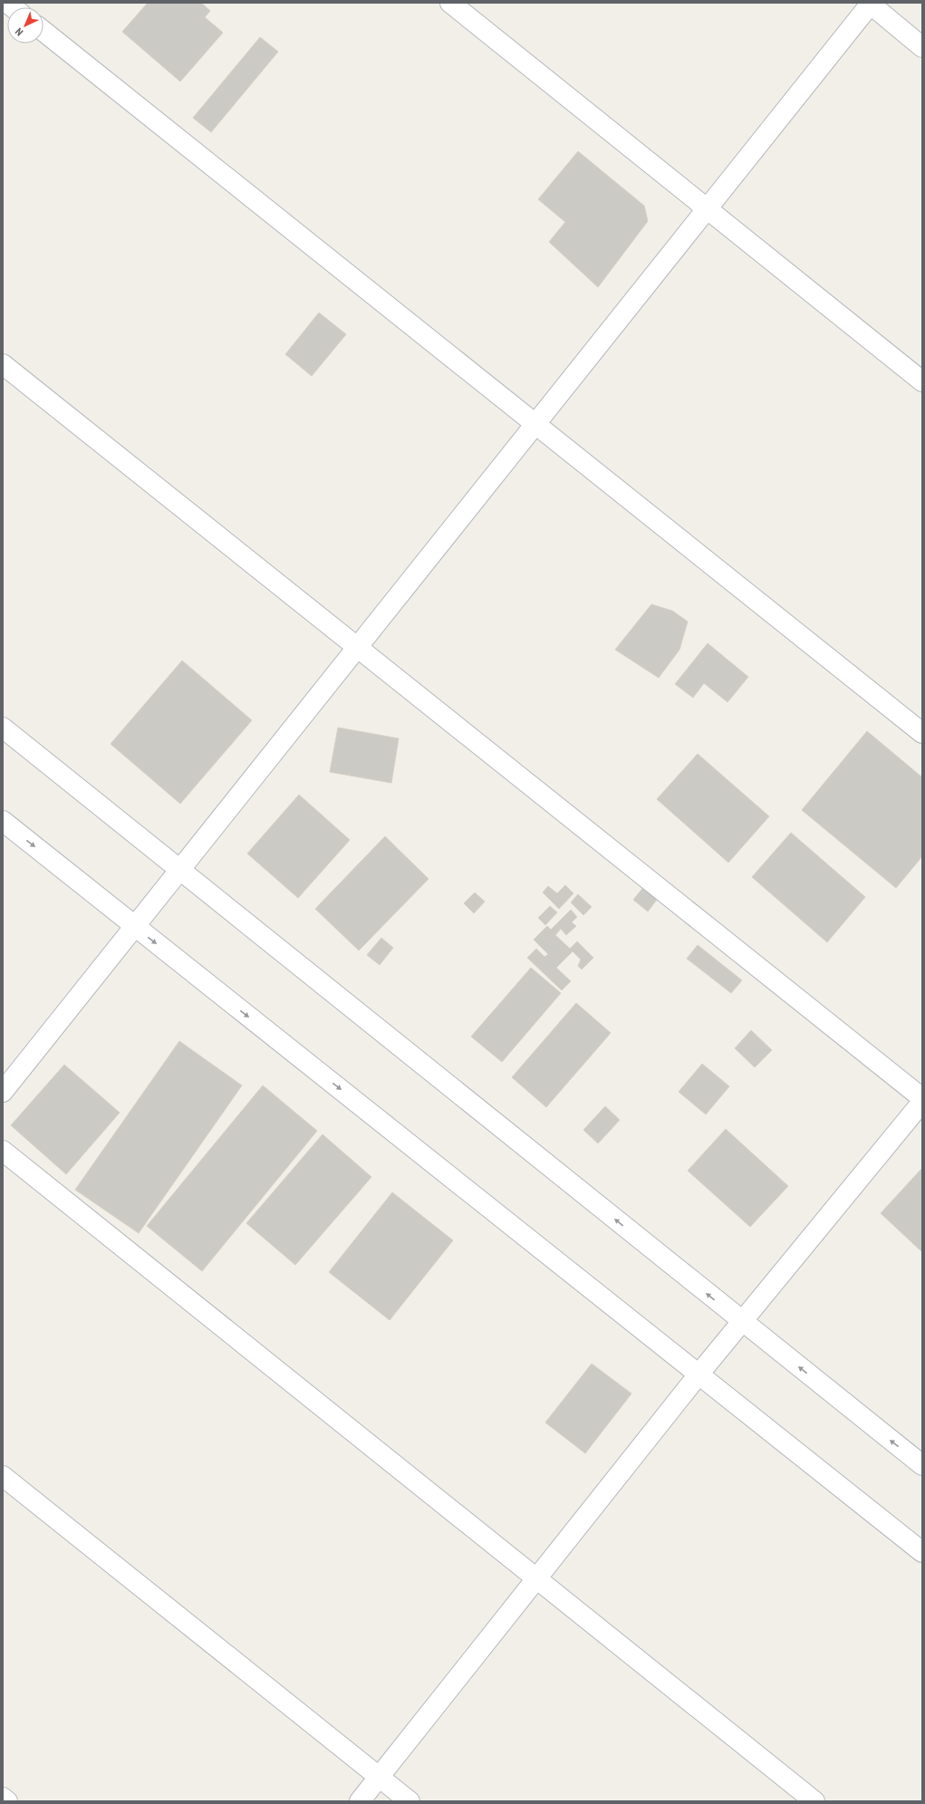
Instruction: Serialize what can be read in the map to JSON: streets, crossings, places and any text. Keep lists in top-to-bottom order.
{
  "north": "bottom left"
}
